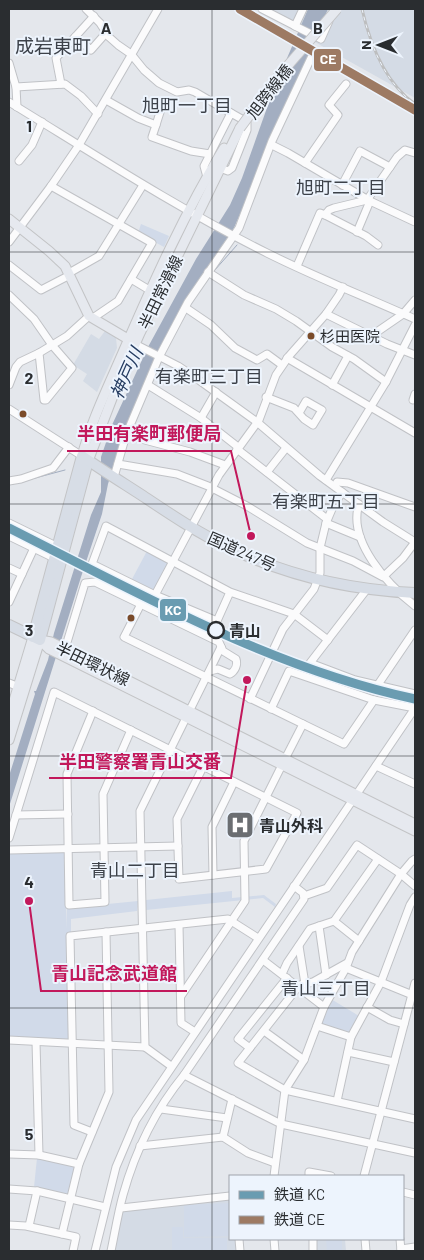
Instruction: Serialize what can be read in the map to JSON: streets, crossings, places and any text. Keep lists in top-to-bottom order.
{
  "streets": {
    "highway": ["国道247号"],
    "main road": ["旭跨線橋", "半田常滑線", "半田環状線"]
  },
  "crossings": [
    ["旭跨線橋", "半田常滑線"],
    ["半田常滑線", "国道247号"]
  ],
  "districts": [
    "成岩東町",
    "旭町一丁目",
    "旭町二丁目",
    "有楽町三丁目",
    "有楽町五丁目",
    "青山二丁目",
    "青山三丁目"
  ],
  "water": ["神戸川"],
  "places": {
    "other": [
      "杉田医院",
      "半田有楽町郵便局",
      "青山",
      "半田警察署青山交番",
      "青山記念武道館"
    ],
    "hospital": ["青山外科"]
  },
  "lines": ["rail line CE", "rail line KC"],
  "legend": ["鉄道 KC", "鉄道 CE"],
  "north": "left",
  "grid": {
    "columns": ["A", "B"],
    "rows": [
      "1",
      "2",
      "3",
      "4",
      "5"
    ]
  }
}
